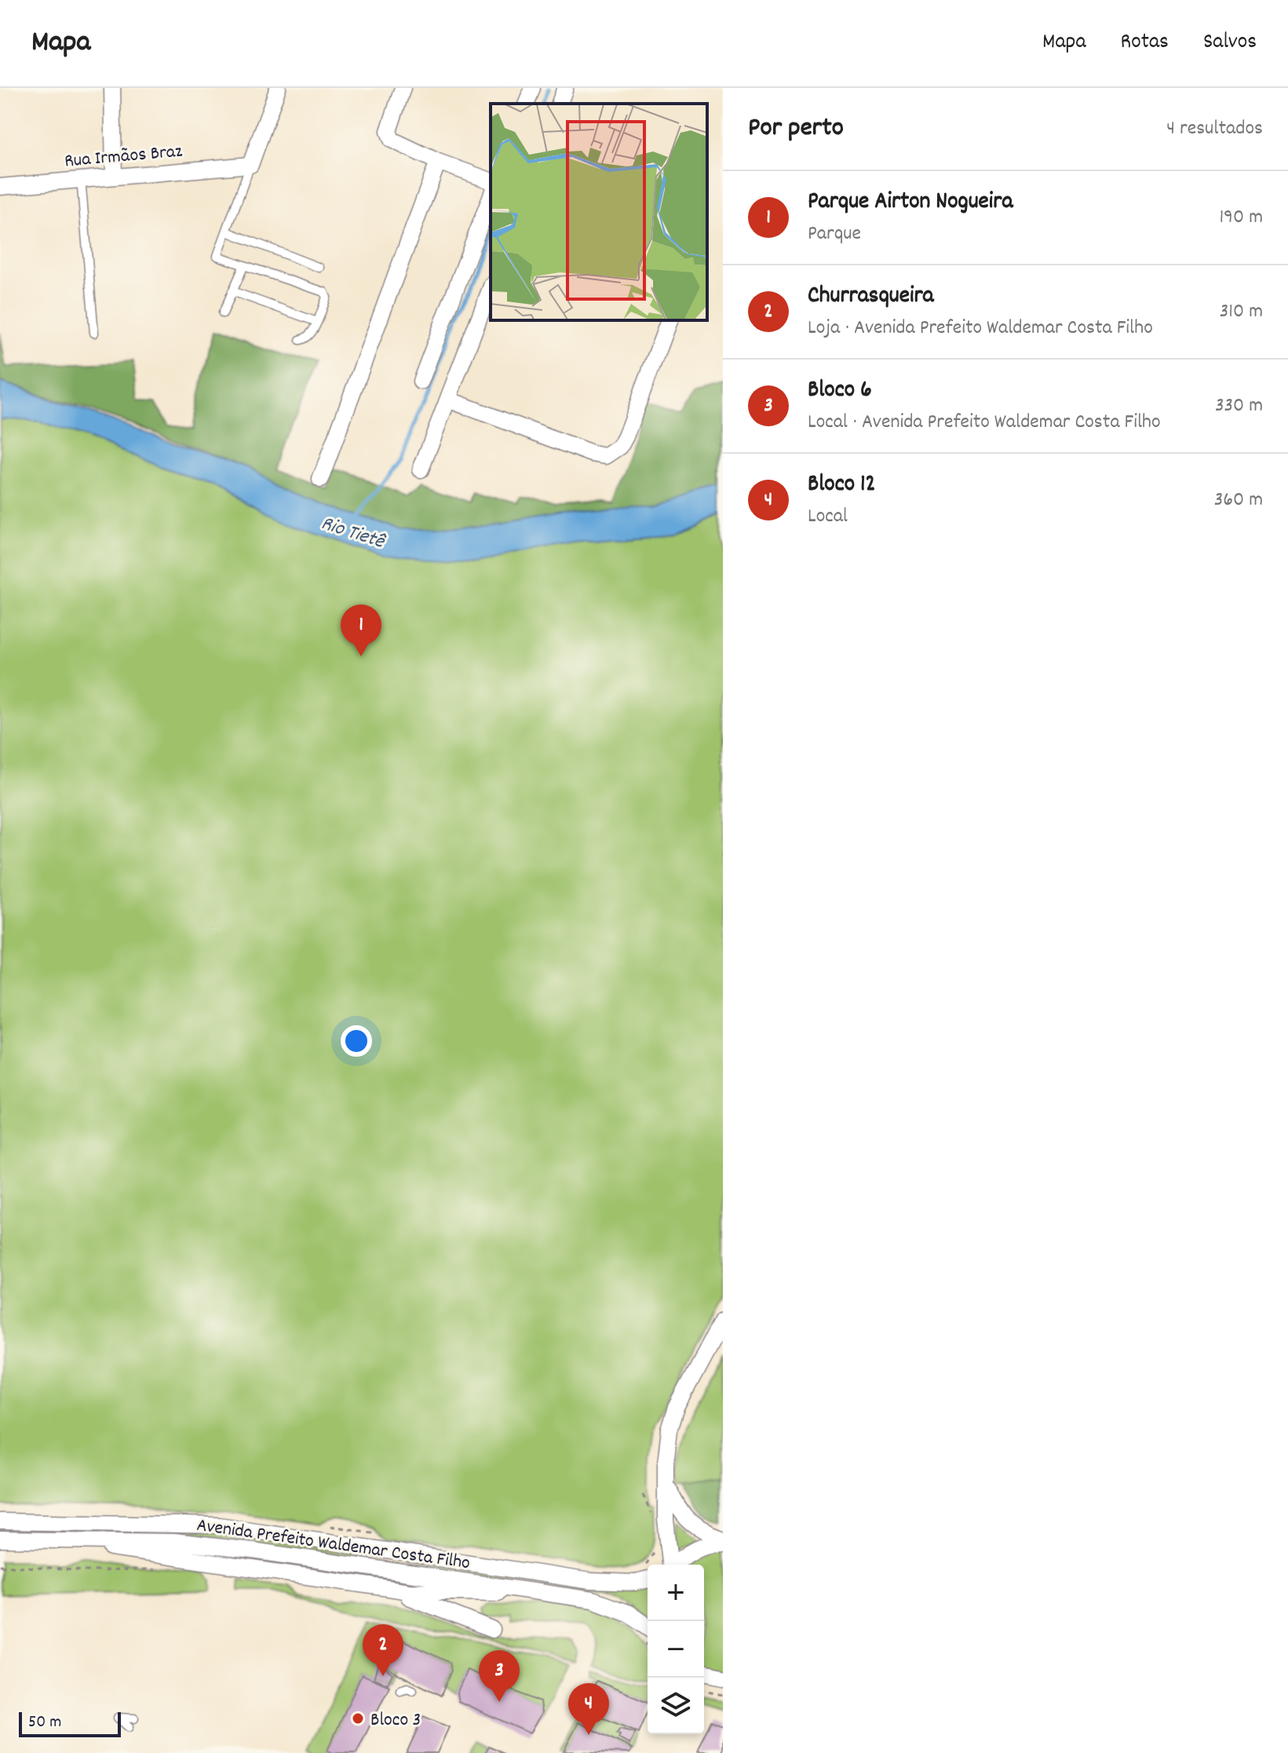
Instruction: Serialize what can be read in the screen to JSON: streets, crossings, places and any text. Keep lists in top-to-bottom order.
{
  "streets": {
    "street": ["Rua Irmãos Braz", "Avenida Prefeito Waldemar Costa Filho"]
  },
  "water": ["Rio Tietê"],
  "places": ["Bloco 3"],
  "scale_bar": "50 m",
  "page": {
    "header": "Mapa",
    "nav": ["Mapa", "Rotas", "Salvos"],
    "heading": ["Por perto", "4 resultados"],
    "list": [
      {
        "mark": "1",
        "name": "Parque Airton Nogueira",
        "note": "Parque",
        "value": "190 m"
      },
      {
        "mark": "2",
        "name": "Churrasqueira",
        "note": "Loja · Avenida Prefeito Waldemar Costa Filho",
        "value": "310 m"
      },
      {
        "mark": "3",
        "name": "Bloco 6",
        "note": "Local · Avenida Prefeito Waldemar Costa Filho",
        "value": "330 m"
      },
      {
        "mark": "4",
        "name": "Bloco 12",
        "note": "Local",
        "value": "360 m"
      }
    ],
    "pins": [
      "1",
      "2",
      "3",
      "4"
    ],
    "map_buttons": ["+", "−"],
    "scale": "50 m"
  }
}
